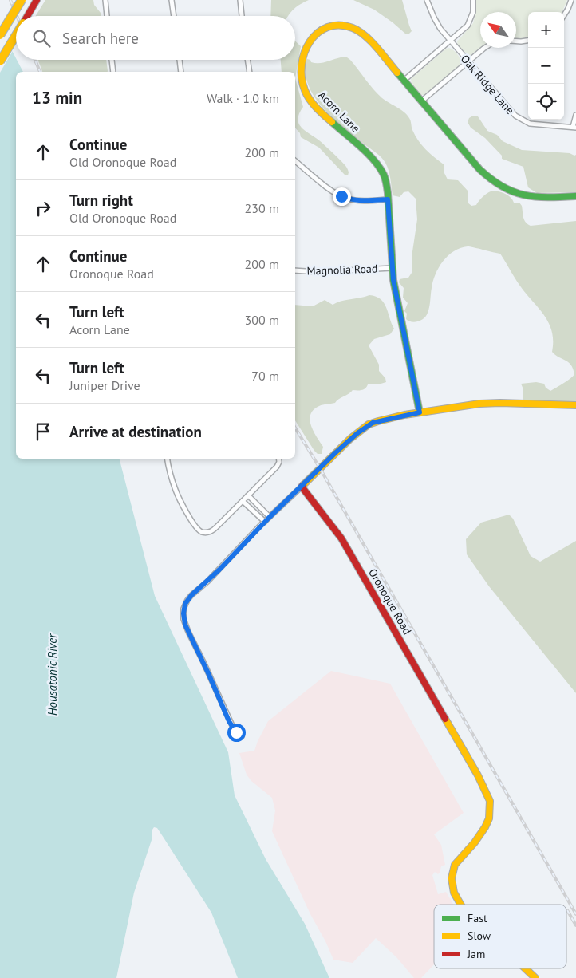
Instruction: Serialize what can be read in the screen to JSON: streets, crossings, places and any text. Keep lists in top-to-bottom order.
{
  "streets": {
    "main road": ["Acorn Lane", "Oronoque Road"],
    "street": ["Oak Ridge Lane", "Magnolia Road"]
  },
  "crossings": [
    ["Acorn Lane", "Magnolia Road"]
  ],
  "water": ["Housatonic River"],
  "legend": ["Fast", "Slow", "Jam"],
  "north": "top left",
  "page": {
    "map_buttons": ["+", "−"],
    "search": "Search here",
    "heading": ["13 min", "Walk · 1.0 km"],
    "list": [
      ["Continue", "Old Oronoque Road", "200 m"],
      ["Turn right", "Old Oronoque Road", "230 m"],
      ["Continue", "Oronoque Road", "200 m"],
      ["Turn left", "Acorn Lane", "300 m"],
      ["Turn left", "Juniper Drive", "70 m"],
      "Arrive at destination"
    ]
  }
}
